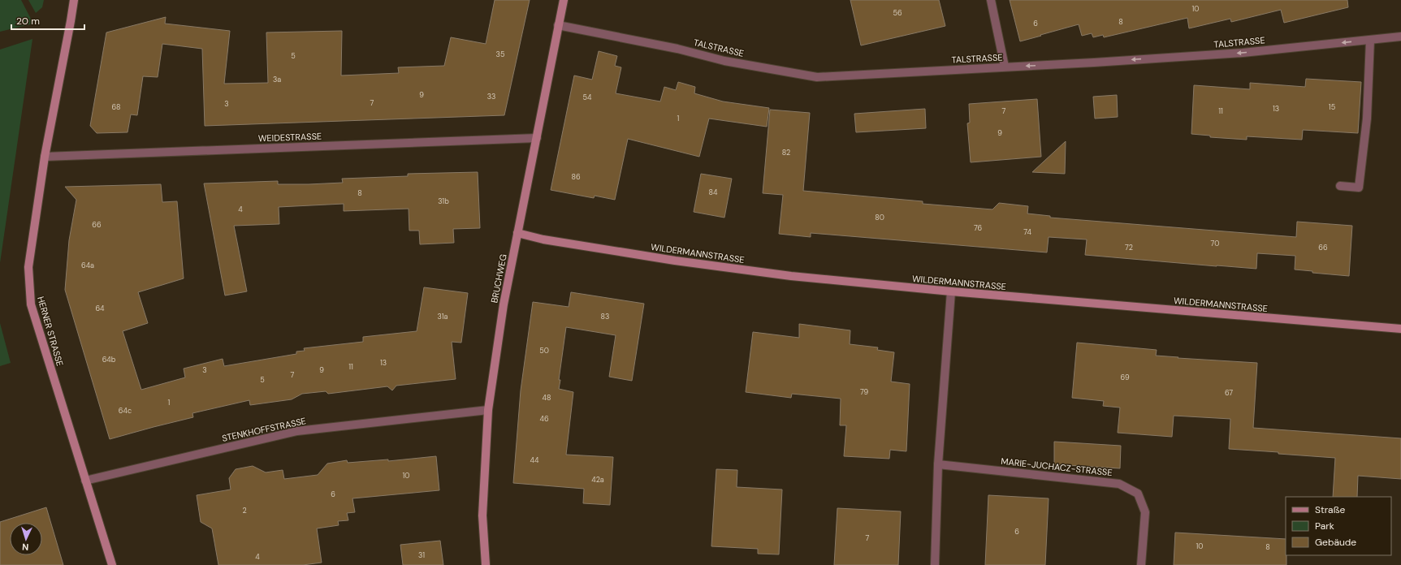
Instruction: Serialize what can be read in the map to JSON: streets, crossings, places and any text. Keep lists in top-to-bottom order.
{
  "streets": {
    "street": [
      "TALSTRASSE",
      "WEIDESTRASSE",
      "WILDERMANNSTRASSE",
      "BRUCHWEG",
      "HERNER STRASSE",
      "STENKHOFFSTRASSE",
      "MARIE-JUCHACZ-STRASSE"
    ]
  },
  "crossings": [
    ["TALSTRASSE", "BRUCHWEG"],
    ["WEIDESTRASSE", "BRUCHWEG"],
    ["WEIDESTRASSE", "HERNER STRASSE"],
    ["WILDERMANNSTRASSE", "BRUCHWEG"],
    ["BRUCHWEG", "STENKHOFFSTRASSE"],
    ["HERNER STRASSE", "STENKHOFFSTRASSE"]
  ],
  "one_way": ["TALSTRASSE"],
  "house_numbers": [
    "10",
    "56",
    "8",
    "6",
    "35",
    "5",
    "3a",
    "9",
    "33",
    "54",
    "7",
    "3",
    "68",
    "15",
    "13",
    "7",
    "11",
    "1",
    "9",
    "82",
    "86",
    "84",
    "8",
    "31b",
    "4",
    "80",
    "66",
    "76",
    "74",
    "70",
    "72",
    "66",
    "64a",
    "64",
    "31a",
    "83",
    "50",
    "64b",
    "13",
    "11",
    "3",
    "9",
    "7",
    "69",
    "5",
    "79",
    "67",
    "48",
    "1",
    "64c",
    "46",
    "44",
    "10",
    "42a",
    "6",
    "2",
    "6",
    "7",
    "10",
    "8",
    "31",
    "4"
  ],
  "legend": ["Straße", "Park", "Gebäude"],
  "scale_bar": "20 m",
  "north": "bottom"
}
